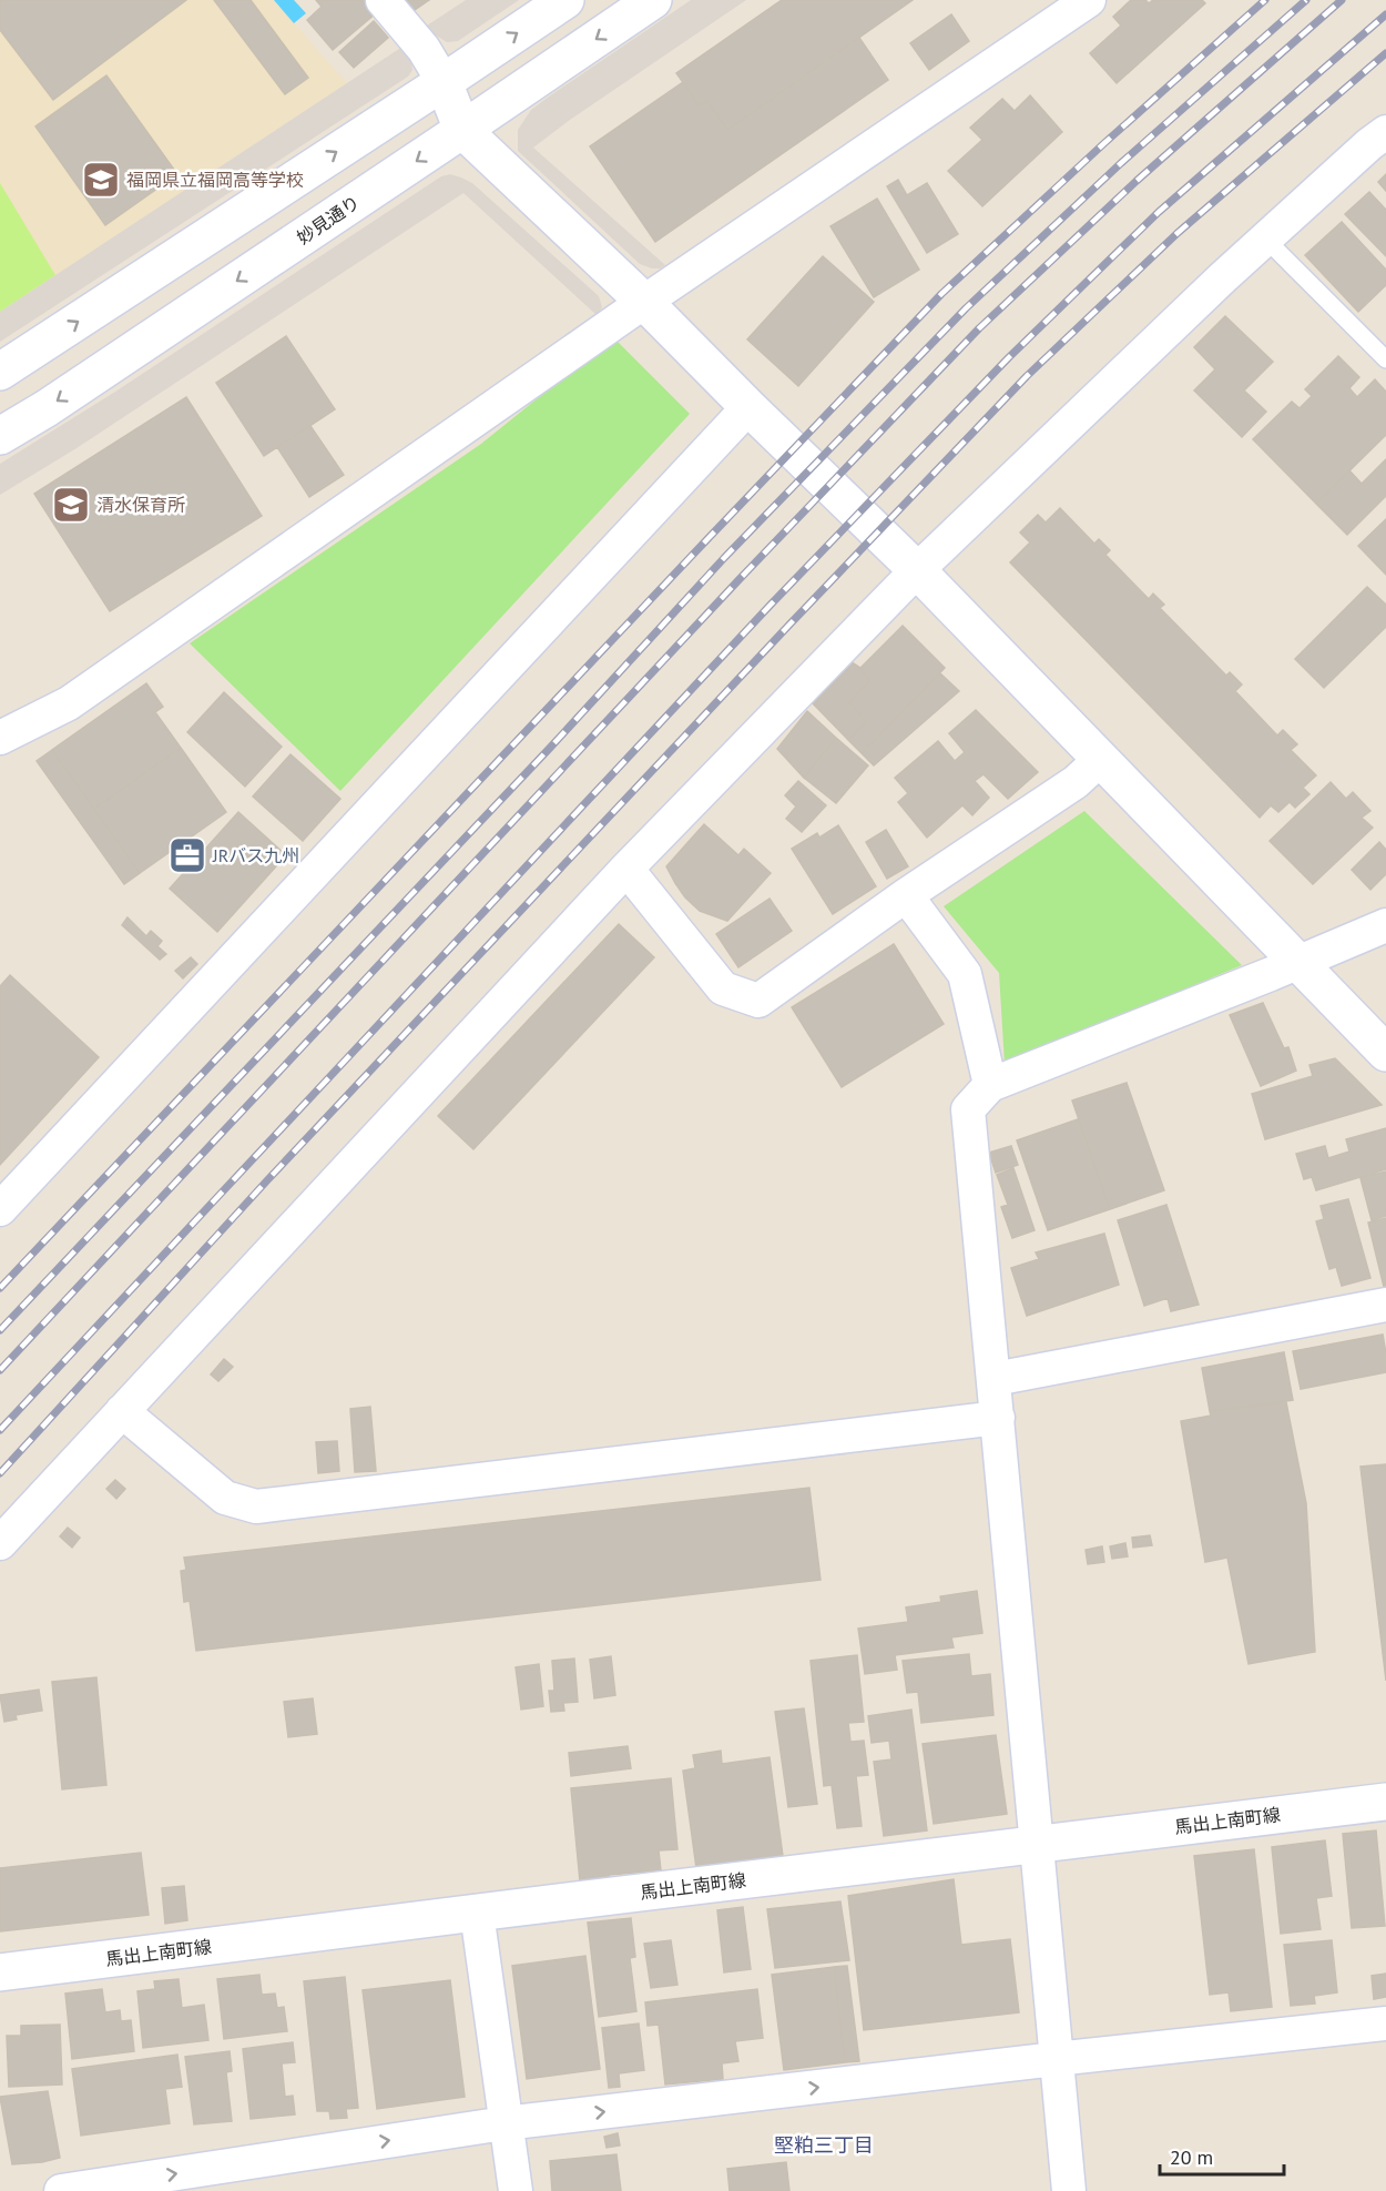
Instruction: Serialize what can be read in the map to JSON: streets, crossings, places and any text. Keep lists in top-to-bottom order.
{
  "streets": {
    "main road": ["妙見通り", "馬出上南町線"]
  },
  "districts": ["堅粕三丁目"],
  "places": {
    "school or university": ["福岡県立福岡高等学校", "清水保育所"],
    "office": ["JRバス九州"]
  },
  "scale_bar": "20 m"
}
